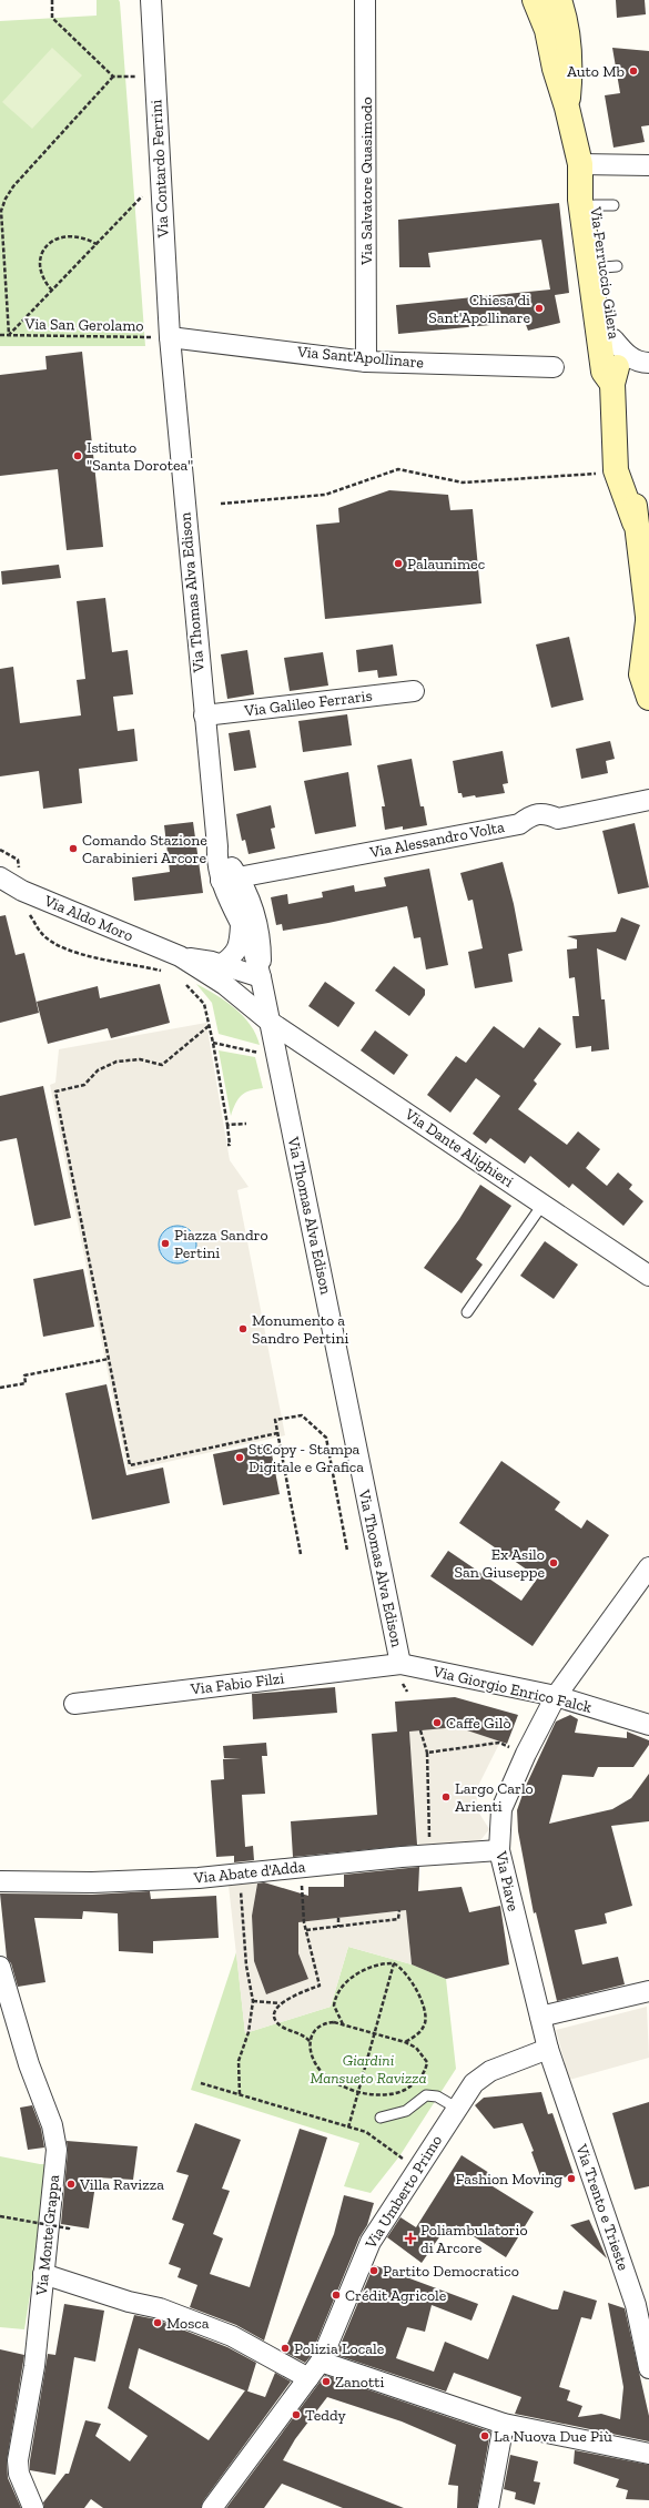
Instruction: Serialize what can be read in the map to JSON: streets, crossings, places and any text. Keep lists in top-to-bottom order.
{
  "streets": {
    "main road": ["Via Ferruccio Gilera"],
    "street": [
      "Via Contardo Ferrini",
      "Via Salvatore Quasimodo",
      "Via Sant'Apollinare",
      "Via Thomas Alva Edison",
      "Via Galileo Ferraris",
      "Via Alessandro Volta",
      "Via Aldo Moro",
      "Via Dante Alighieri",
      "Via Fabio Filzi",
      "Via Giorgio Enrico Falck",
      "Via Abate d'Adda",
      "Via Piave",
      "Via Umberto Primo",
      "Via Trento e Trieste",
      "Via Monte Grappa"
    ],
    "path": ["Via San Gerolamo"]
  },
  "crossings": [
    ["Via Contardo Ferrini", "Via San Gerolamo"],
    ["Via Contardo Ferrini", "Via Sant'Apollinare"],
    ["Via Contardo Ferrini", "Via Thomas Alva Edison"],
    ["Via Salvatore Quasimodo", "Via Sant'Apollinare"],
    ["Via San Gerolamo", "Via Sant'Apollinare"],
    ["Via San Gerolamo", "Via Thomas Alva Edison"],
    ["Via Sant'Apollinare", "Via Thomas Alva Edison"],
    ["Via Thomas Alva Edison", "Via Galileo Ferraris"],
    ["Via Thomas Alva Edison", "Via Alessandro Volta"],
    ["Via Thomas Alva Edison", "Via Aldo Moro"],
    ["Via Thomas Alva Edison", "Via Dante Alighieri"],
    ["Via Thomas Alva Edison", "Via Fabio Filzi"],
    ["Via Thomas Alva Edison", "Via Giorgio Enrico Falck"],
    ["Via Aldo Moro", "Via Dante Alighieri"],
    ["Via Fabio Filzi", "Via Giorgio Enrico Falck"],
    ["Via Giorgio Enrico Falck", "Via Piave"],
    ["Via Abate d'Adda", "Via Piave"],
    ["Via Piave", "Via Umberto Primo"],
    ["Via Piave", "Via Trento e Trieste"],
    ["Via Umberto Primo", "Via Trento e Trieste"]
  ],
  "parks": ["Giardini Mansueto Ravizza"],
  "places": {
    "other": [
      "Auto Mb",
      "Chiesa di Sant'Apollinare",
      "Istituto \"Santa Dorotea\"",
      "Palaunimec",
      "Comando Stazione Carabinieri Arcore",
      "Piazza Sandro Pertini",
      "Monumento a Sandro Pertini",
      "StCopy - Stampa Digitale e Grafica",
      "Ex Asilo San Giuseppe",
      "Caffe Gilò",
      "Largo Carlo Arienti",
      "Fashion Moving",
      "Villa Ravizza",
      "Partito Democratico",
      "Crédit Agricole",
      "Mosca",
      "Polizia Locale",
      "Zanotti",
      "Teddy",
      "La Nuova Due Più"
    ],
    "health": ["Poliambulatorio di Arcore"]
  }
}
